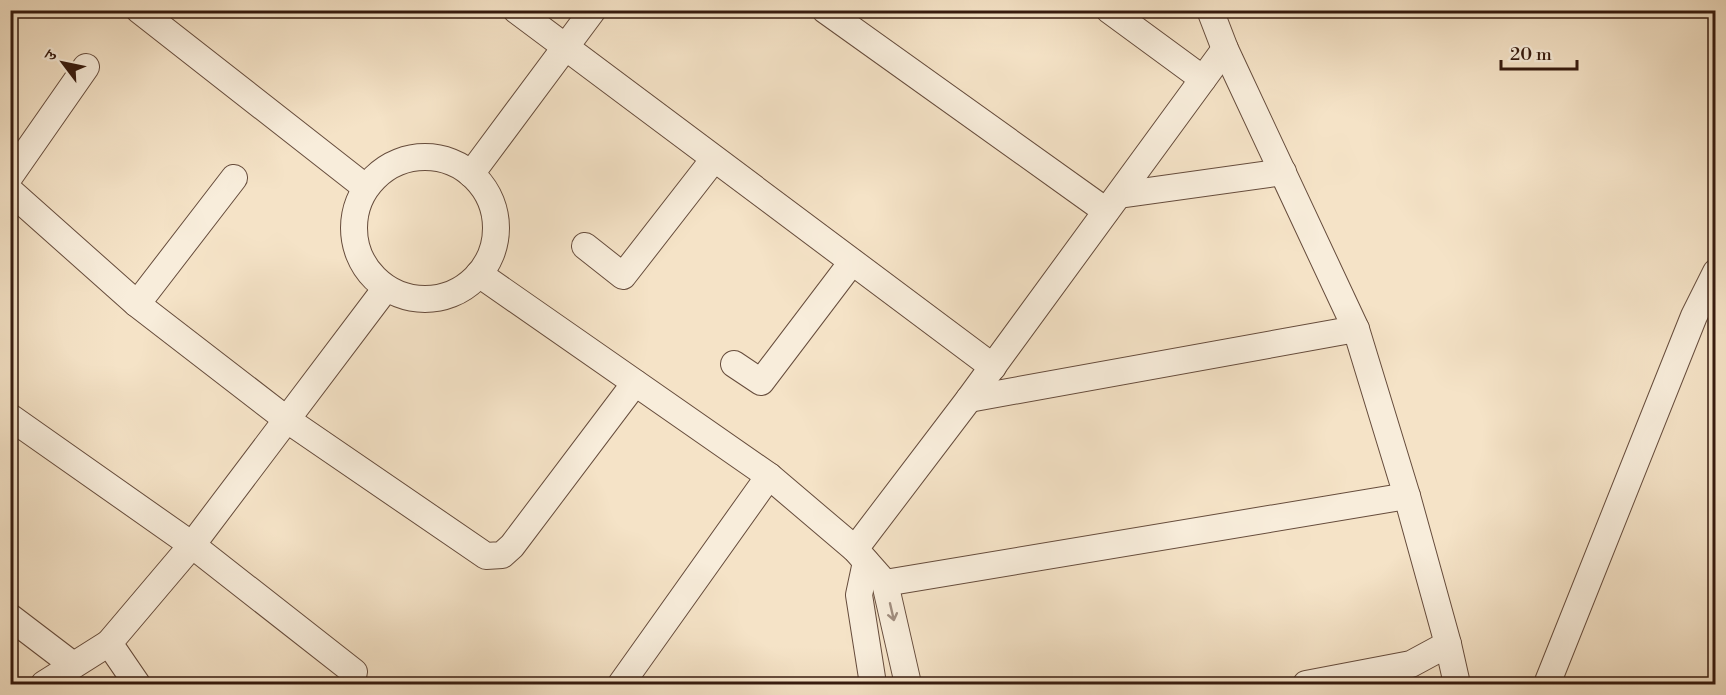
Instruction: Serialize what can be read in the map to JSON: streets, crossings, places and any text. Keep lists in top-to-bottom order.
{
  "scale_bar": "20 m",
  "north": "top left"
}
